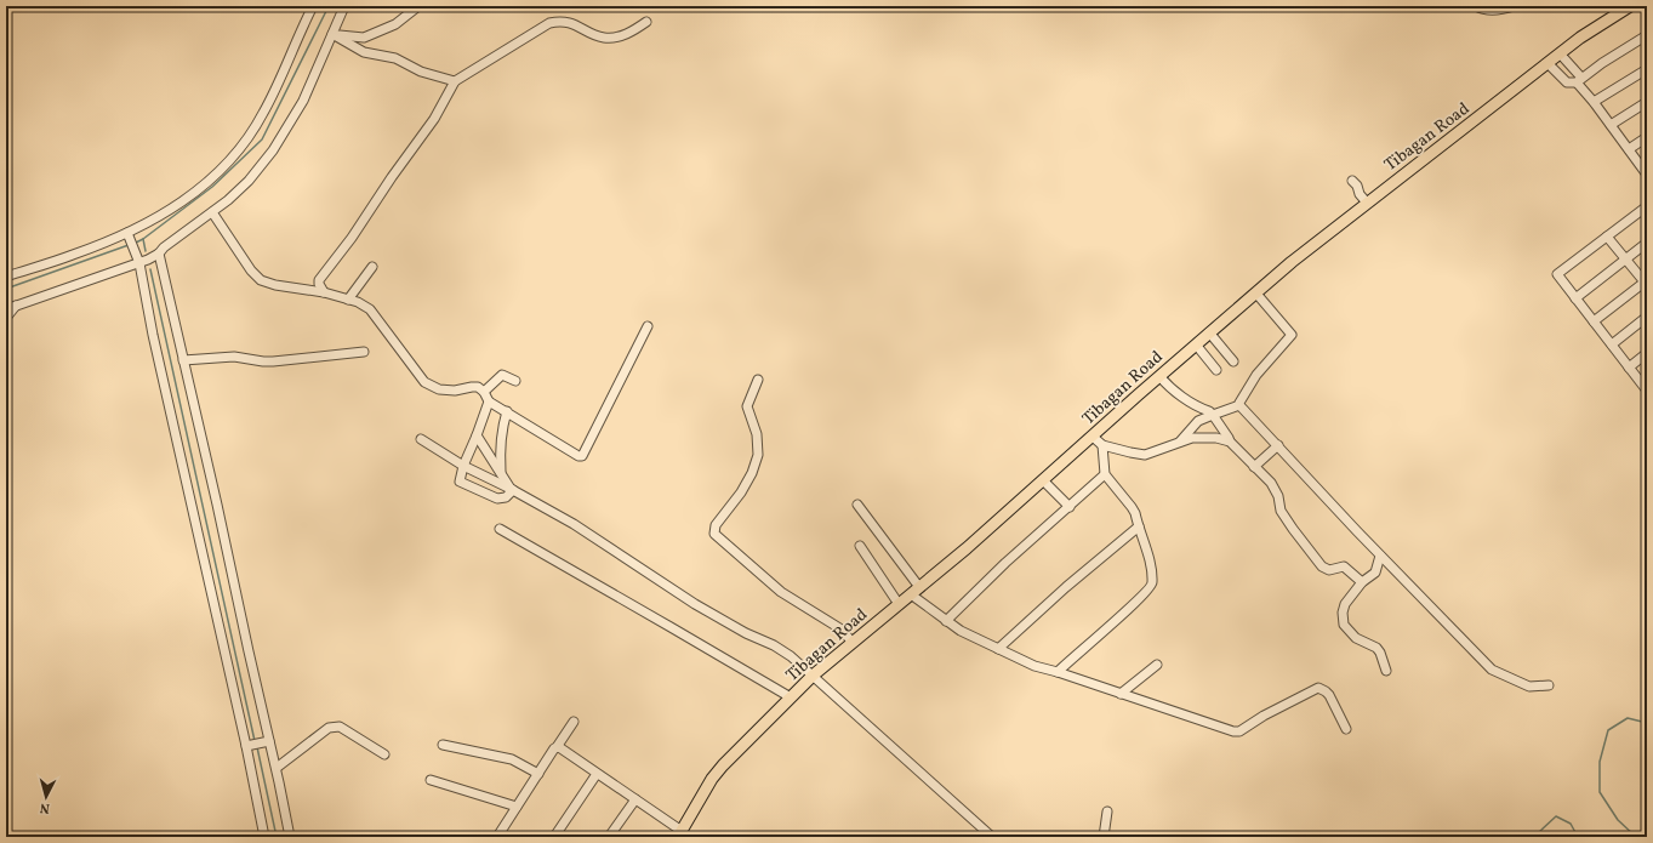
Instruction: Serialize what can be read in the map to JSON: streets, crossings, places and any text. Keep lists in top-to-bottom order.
{
  "streets": {
    "main road": ["Tibagan Road"]
  },
  "north": "bottom"
}
